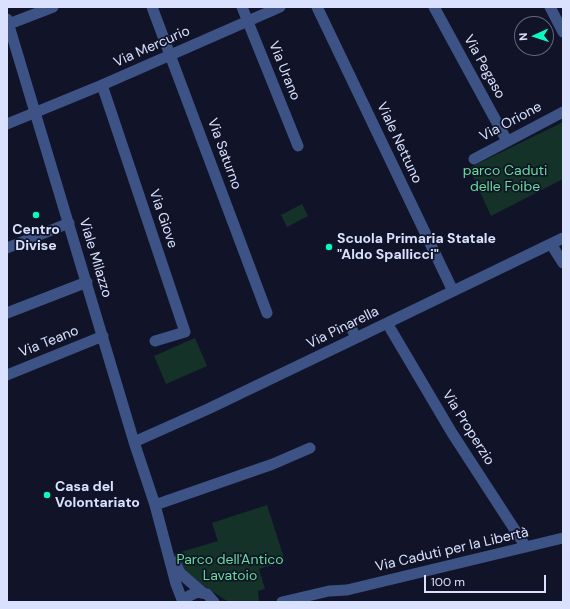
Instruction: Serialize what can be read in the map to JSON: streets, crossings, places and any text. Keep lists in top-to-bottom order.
{
  "streets": {
    "street": [
      "Via Mercurio",
      "Via Pegaso",
      "Via Urano",
      "Via Orione",
      "Viale Nettuno",
      "Via Saturno",
      "Via Giove",
      "Viale Milazzo",
      "Via Pinarella",
      "Via Teano",
      "Via Properzio",
      "Via Caduti per la Libertà"
    ]
  },
  "crossings": [
    ["Via Mercurio", "Via Urano"],
    ["Via Mercurio", "Via Saturno"],
    ["Via Mercurio", "Via Giove"],
    ["Via Mercurio", "Viale Milazzo"],
    ["Via Pegaso", "Via Orione"],
    ["Viale Nettuno", "Via Pinarella"],
    ["Viale Milazzo", "Via Pinarella"],
    ["Viale Milazzo", "Via Teano"],
    ["Via Pinarella", "Via Properzio"],
    ["Via Properzio", "Via Caduti per la Libertà"]
  ],
  "parks": ["parco Caduti delle Foibe", "Parco dell'Antico Lavatoio"],
  "places": ["Centro Divise", "Scuola Primaria Statale \"Aldo Spallicci\"", "Casa del Volontariato"],
  "scale_bar": "100 m",
  "north": "left"
}
